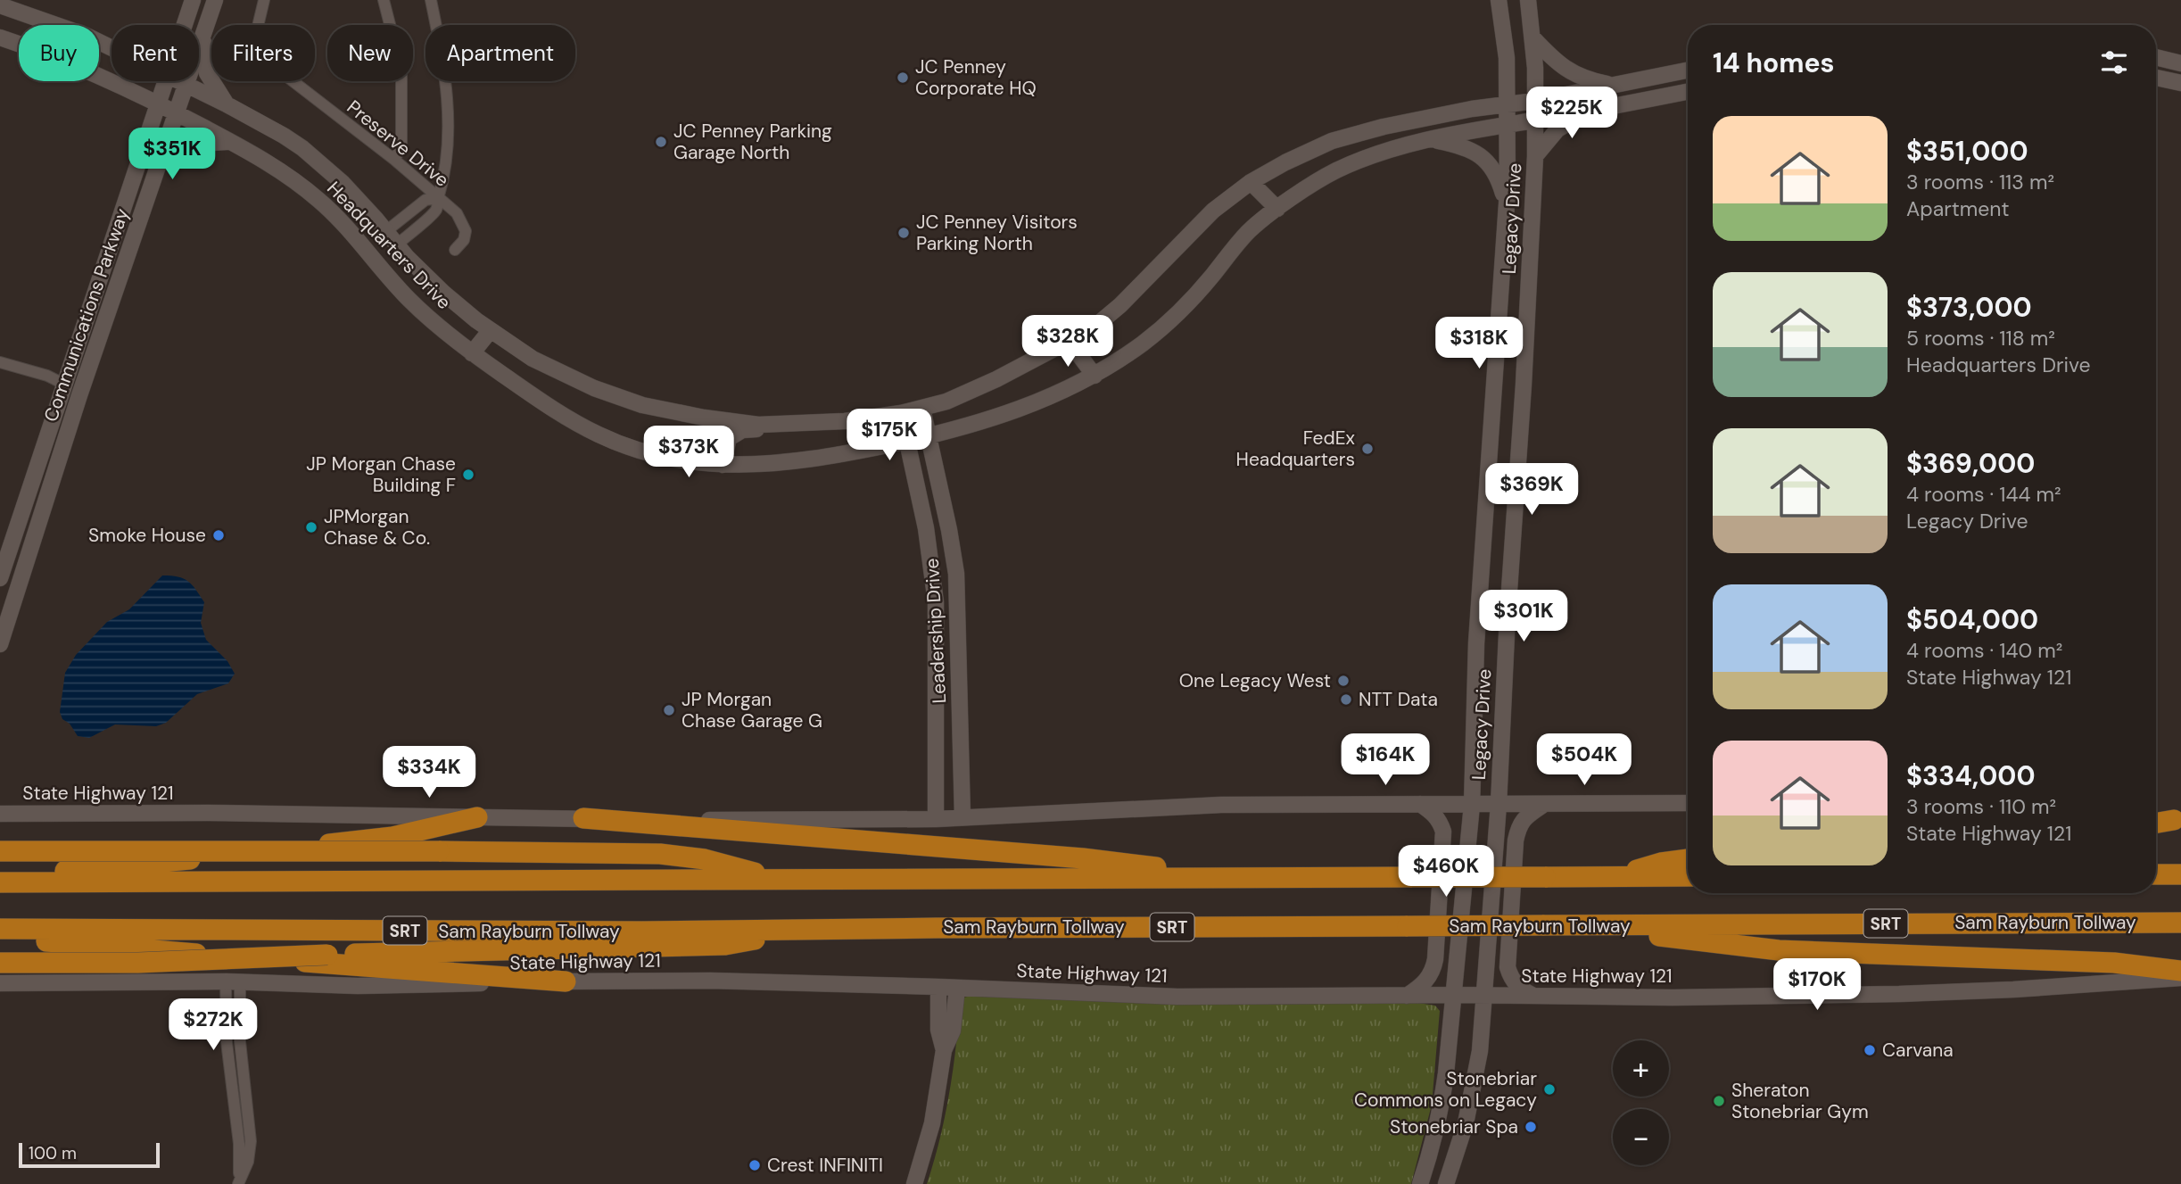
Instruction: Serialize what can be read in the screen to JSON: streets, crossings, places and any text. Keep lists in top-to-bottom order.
{
  "streets": {
    "highway": ["Sam Rayburn Tollway", "SRT"],
    "main road": [
      "Legacy Drive",
      "Headquarters Drive",
      "Communications Parkway",
      "Leadership Drive",
      "State Highway 121"
    ],
    "street": ["Preserve Drive"]
  },
  "crossings": [
    ["Legacy Drive", "Headquarters Drive"],
    ["Legacy Drive", "State Highway 121"],
    ["Headquarters Drive", "Communications Parkway"],
    ["Headquarters Drive", "Leadership Drive"],
    ["Leadership Drive", "State Highway 121"]
  ],
  "places": [
    "JC Penney Corporate HQ",
    "JC Penney Parking Garage North",
    "JC Penney Visitors Parking North",
    "FedEx Headquarters",
    "JP Morgan Chase Building F",
    "JPMorgan Chase & Co.",
    "Smoke House",
    "One Legacy West",
    "NTT Data",
    "JP Morgan Chase Garage G",
    "Carvana",
    "Stonebriar Commons on Legacy",
    "Sheraton Stonebriar Gym",
    "Stonebriar Spa",
    "Crest INFINITI"
  ],
  "scale_bar": "100 m",
  "page": {
    "chip": [
      "Buy",
      "Rent",
      "Filters",
      "New",
      "Apartment"
    ],
    "heading": "14 homes",
    "price": [
      "$225K",
      "$351K",
      "$328K",
      "$318K",
      "$175K",
      "$373K",
      "$369K",
      "$301K",
      "$164K",
      "$504K",
      "$334K",
      "$460K",
      "$170K",
      "$272K"
    ],
    "list": [
      {
        "name": "$351,000",
        "note": "3 rooms · 113 m² · Apartment"
      },
      {
        "name": "$373,000",
        "note": "5 rooms · 118 m² · Headquarters Drive"
      },
      {
        "name": "$369,000",
        "note": "4 rooms · 144 m² · Legacy Drive"
      },
      {
        "name": "$504,000",
        "note": "4 rooms · 140 m² · State Highway 121"
      },
      {
        "name": "$334,000",
        "note": "3 rooms · 110 m² · State Highway 121"
      }
    ],
    "map_buttons": ["+", "−"],
    "scale": "100 m"
  }
}
